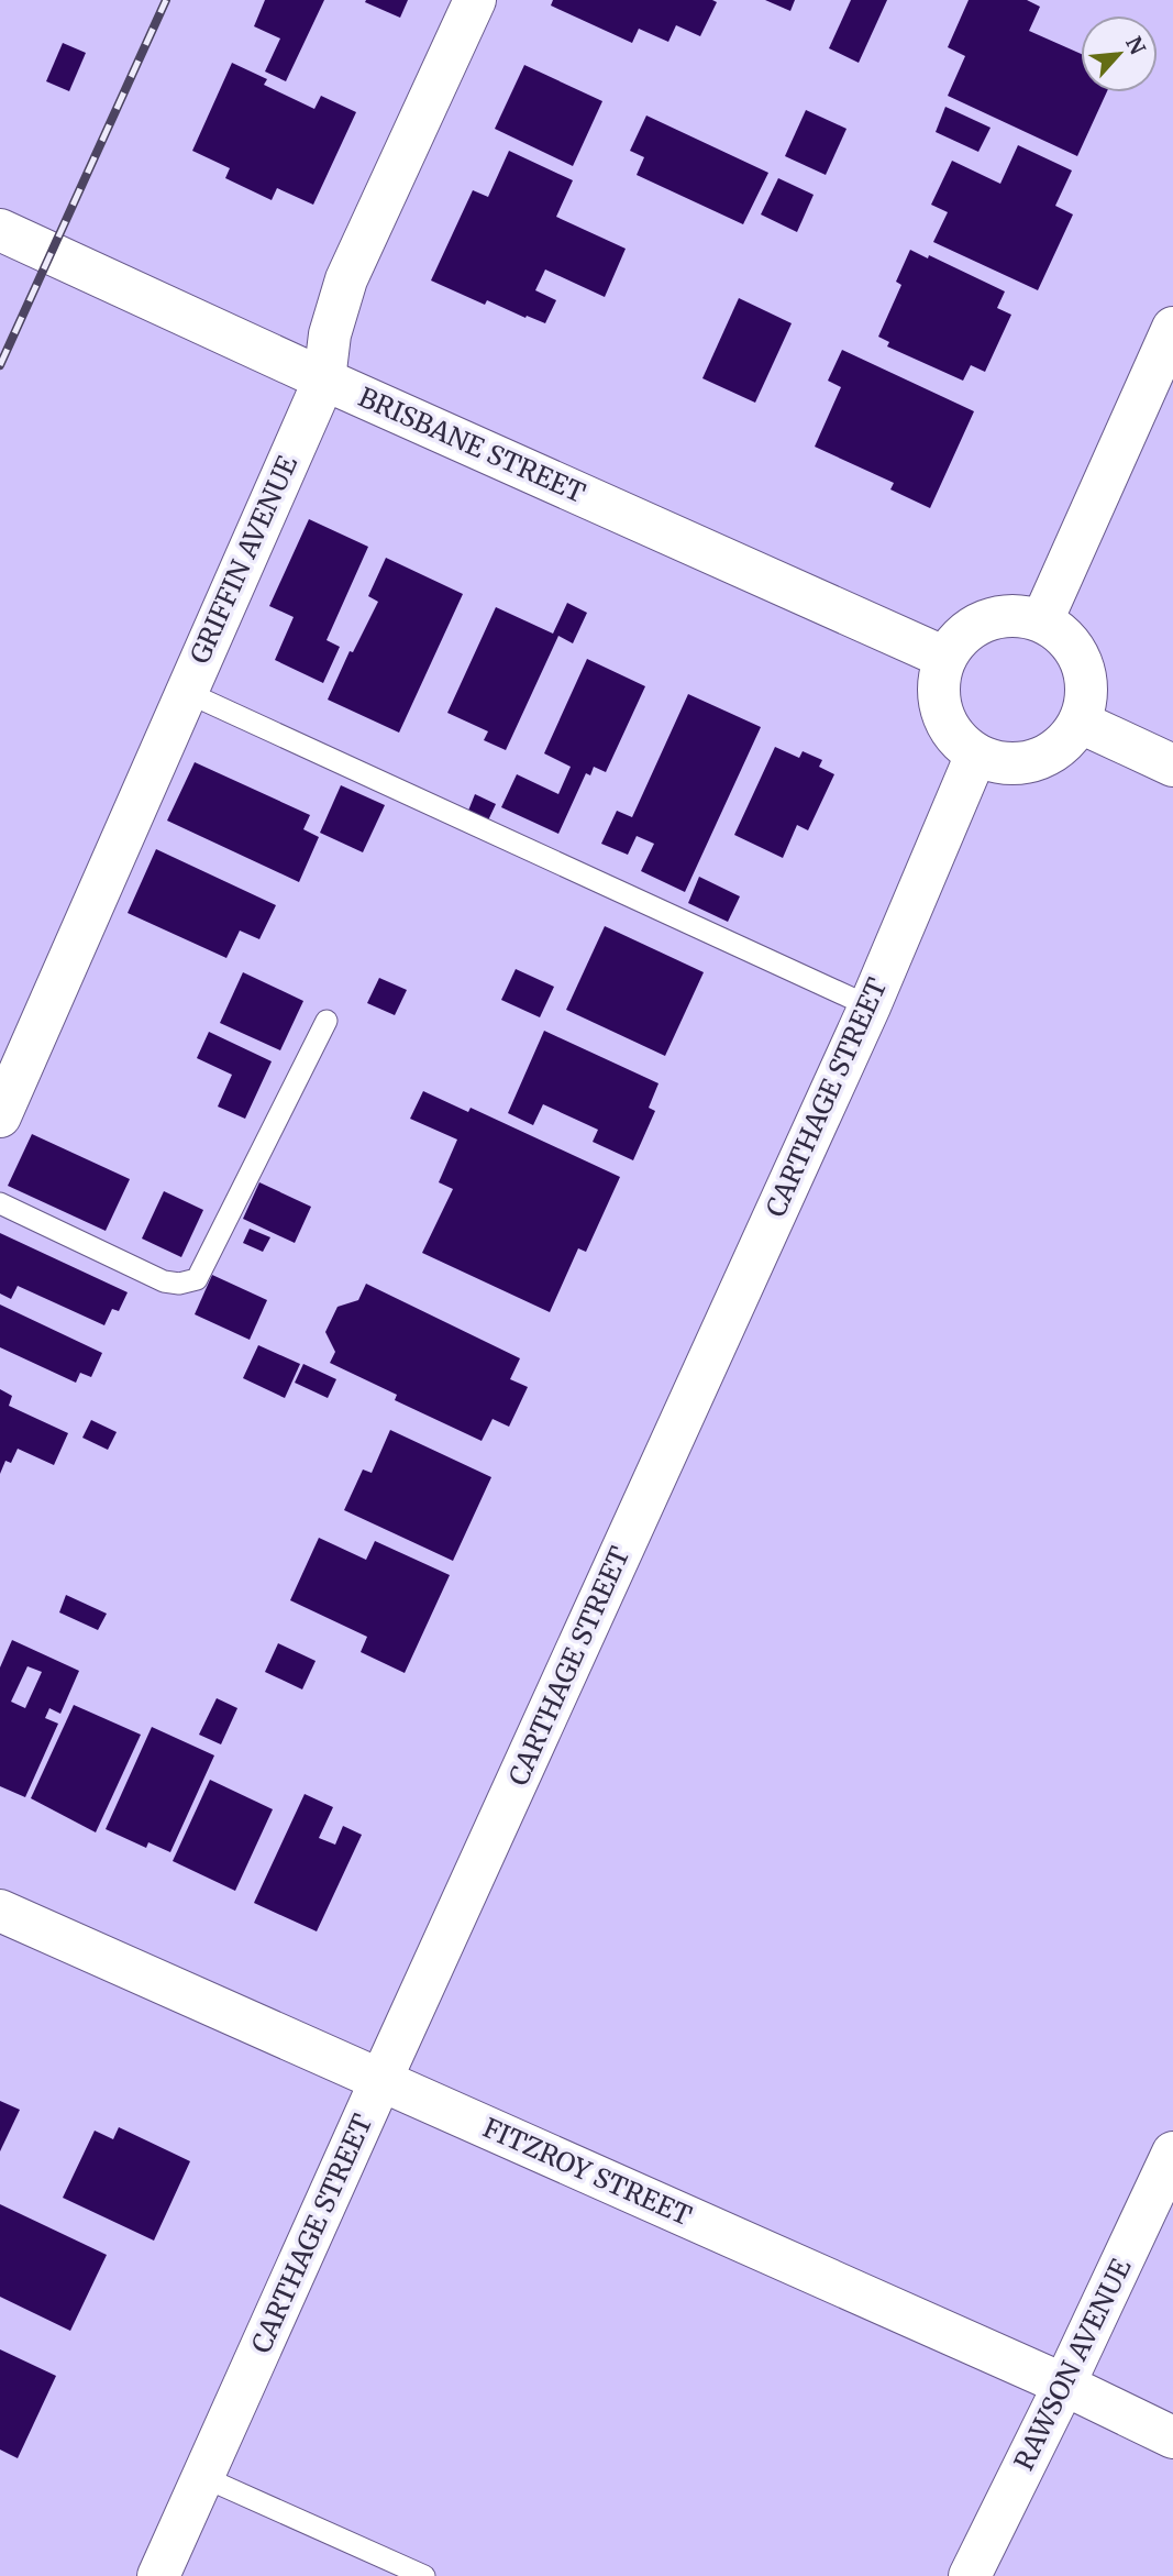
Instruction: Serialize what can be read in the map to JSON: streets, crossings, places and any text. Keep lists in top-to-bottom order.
{
  "streets": {
    "street": [
      "BRISBANE STREET",
      "GRIFFIN AVENUE",
      "CARTHAGE STREET",
      "FITZROY STREET",
      "RAWSON AVENUE"
    ]
  },
  "crossings": [
    ["BRISBANE STREET", "GRIFFIN AVENUE"],
    ["BRISBANE STREET", "CARTHAGE STREET"],
    ["CARTHAGE STREET", "FITZROY STREET"],
    ["FITZROY STREET", "RAWSON AVENUE"]
  ],
  "north": "top right"
}
